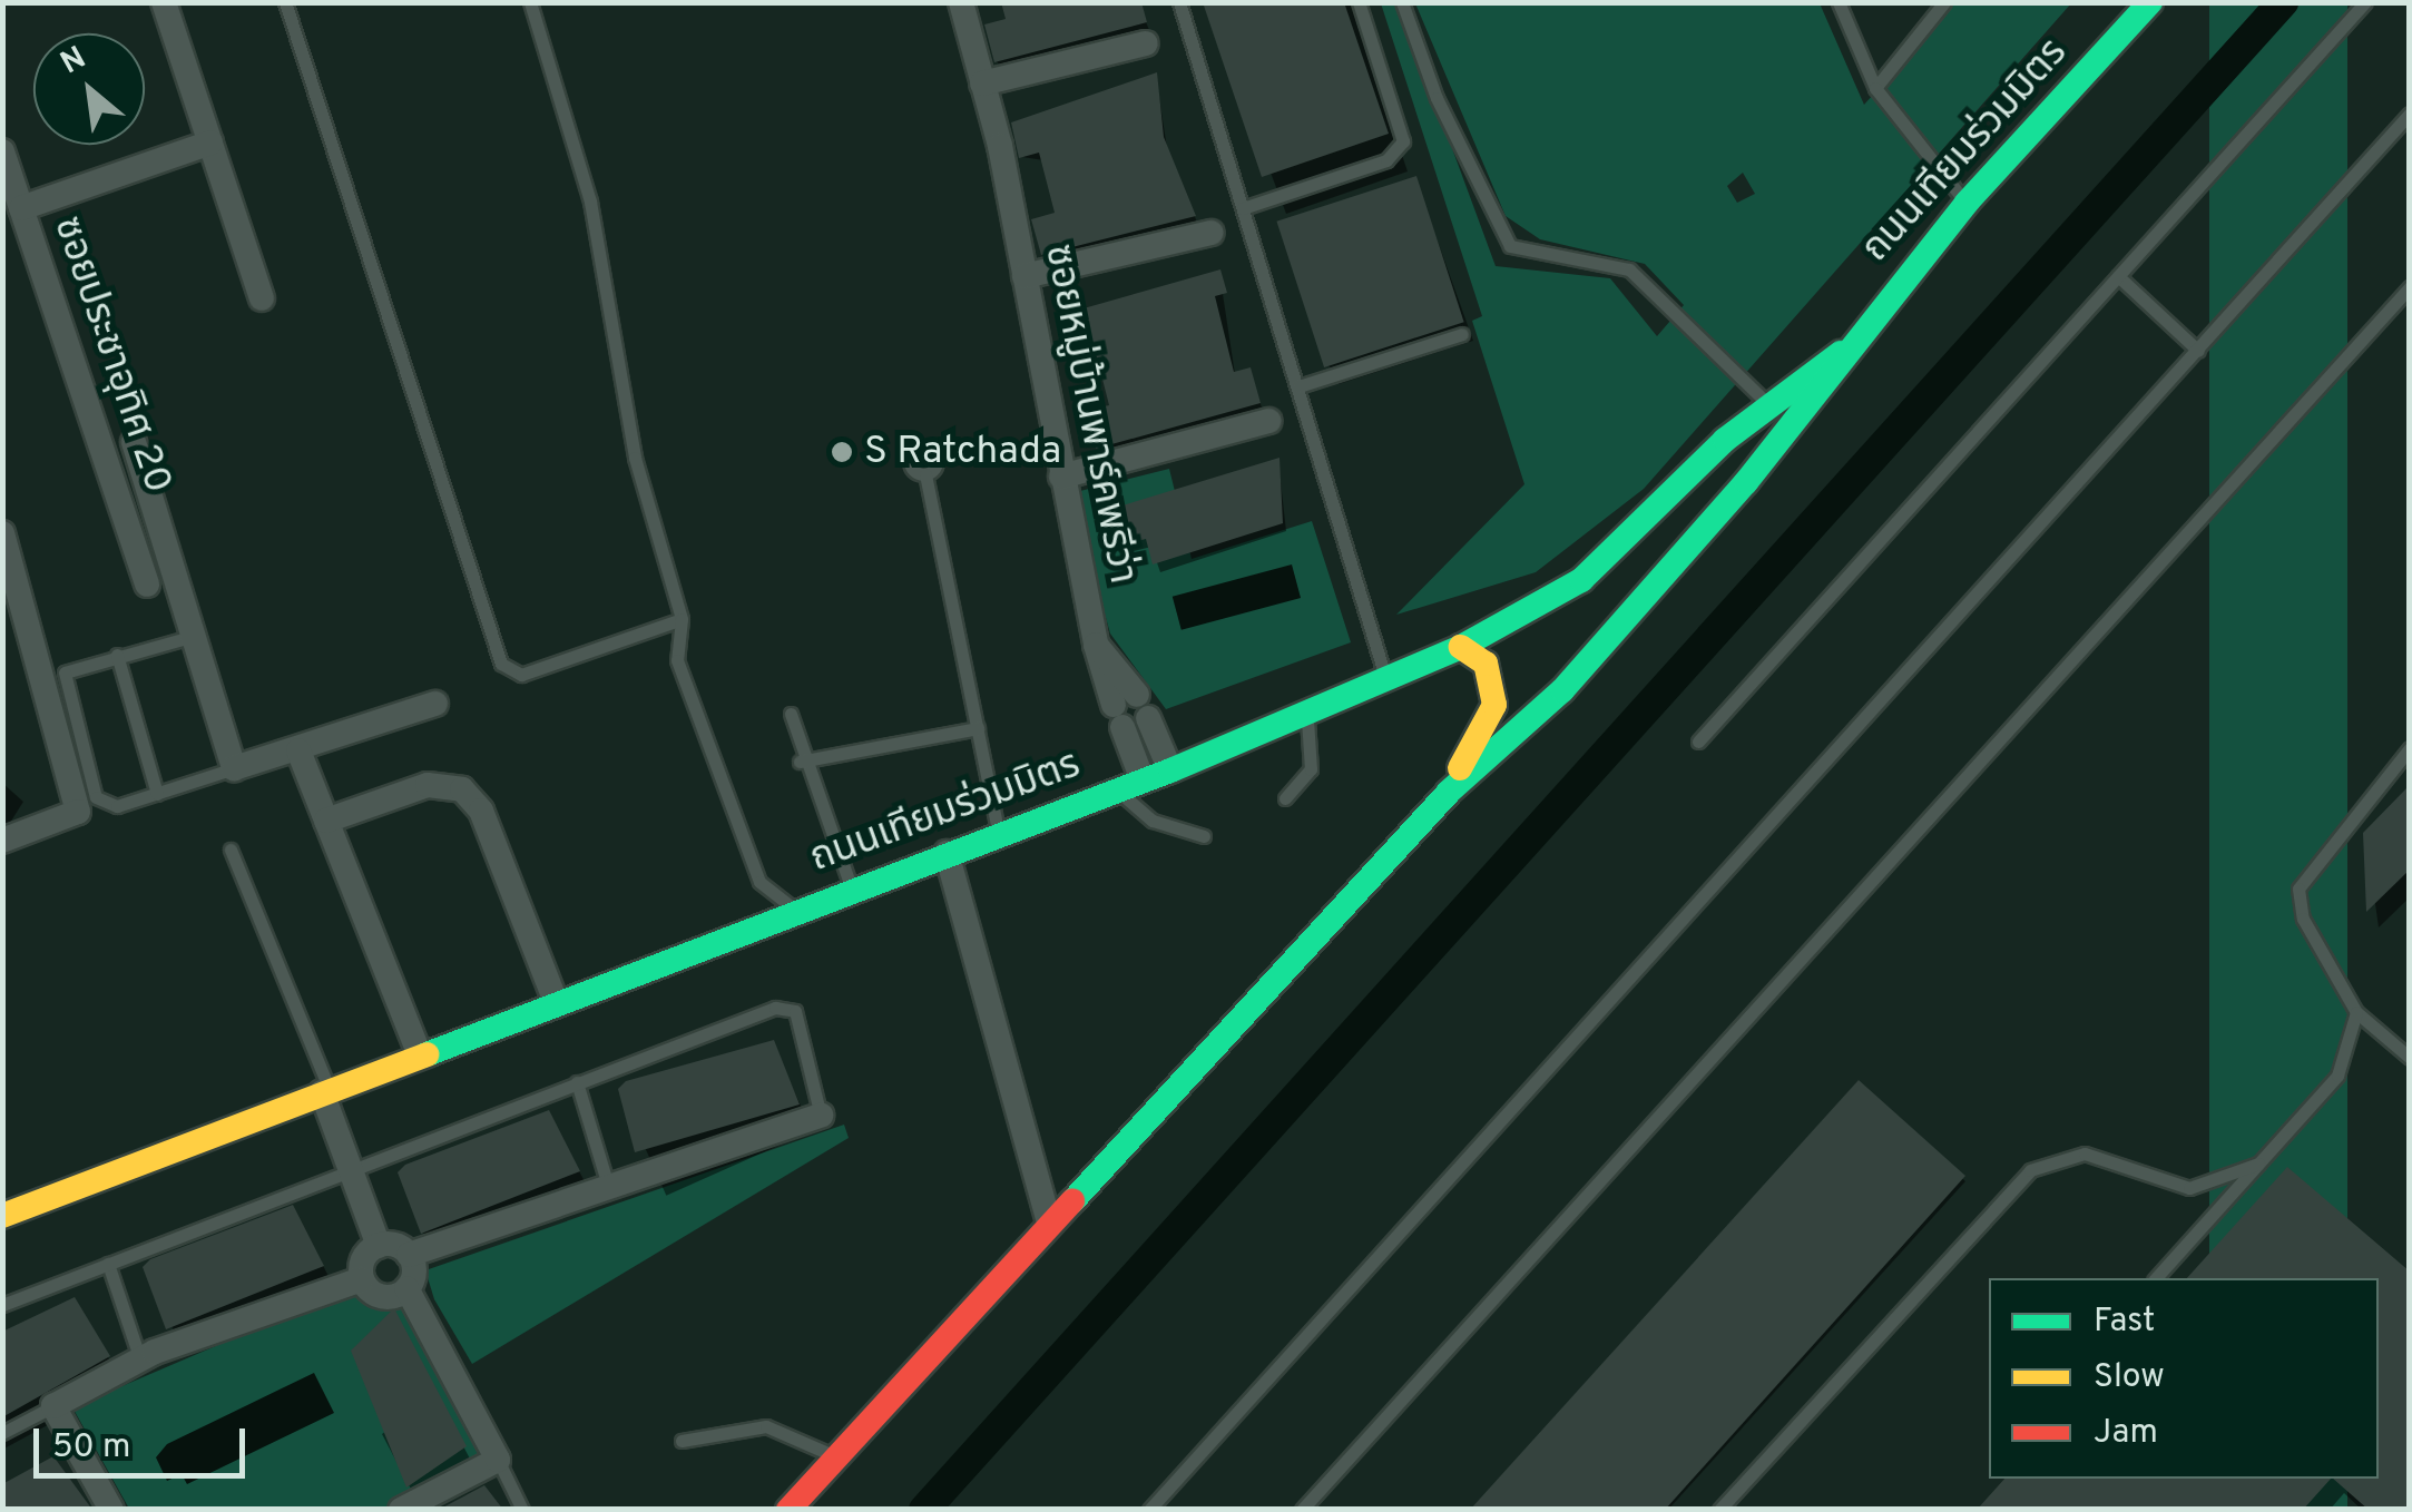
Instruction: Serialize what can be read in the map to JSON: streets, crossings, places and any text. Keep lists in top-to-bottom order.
{
  "streets": {
    "street": ["ถนนเทียมร่วมมิตร", "ซอยประชาอุทิศ 20", "ซอยหมู่บ้านพาร์คพรีว่า"]
  },
  "crossings": [
    ["ถนนเทียมร่วมมิตร", "ซอยหมู่บ้านพาร์คพรีว่า"]
  ],
  "places": ["S Ratchada"],
  "legend": ["Fast", "Slow", "Jam"],
  "scale_bar": "50 m",
  "north": "top left"
}
